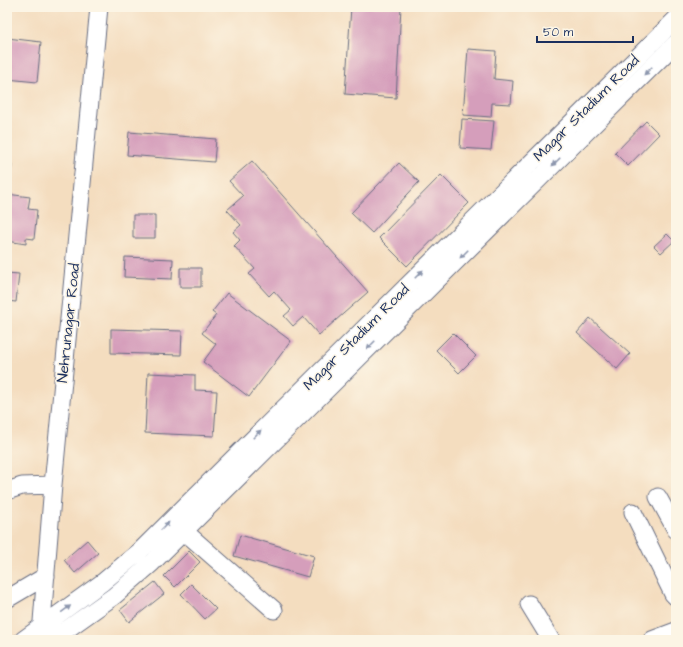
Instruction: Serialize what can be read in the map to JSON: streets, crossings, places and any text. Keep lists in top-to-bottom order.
{
  "streets": {
    "street": ["Magar Stadium Road", "Nehrunagar Road"]
  },
  "crossings": [
    ["Magar Stadium Road", "Nehrunagar Road"]
  ],
  "scale_bar": "50 m"
}
